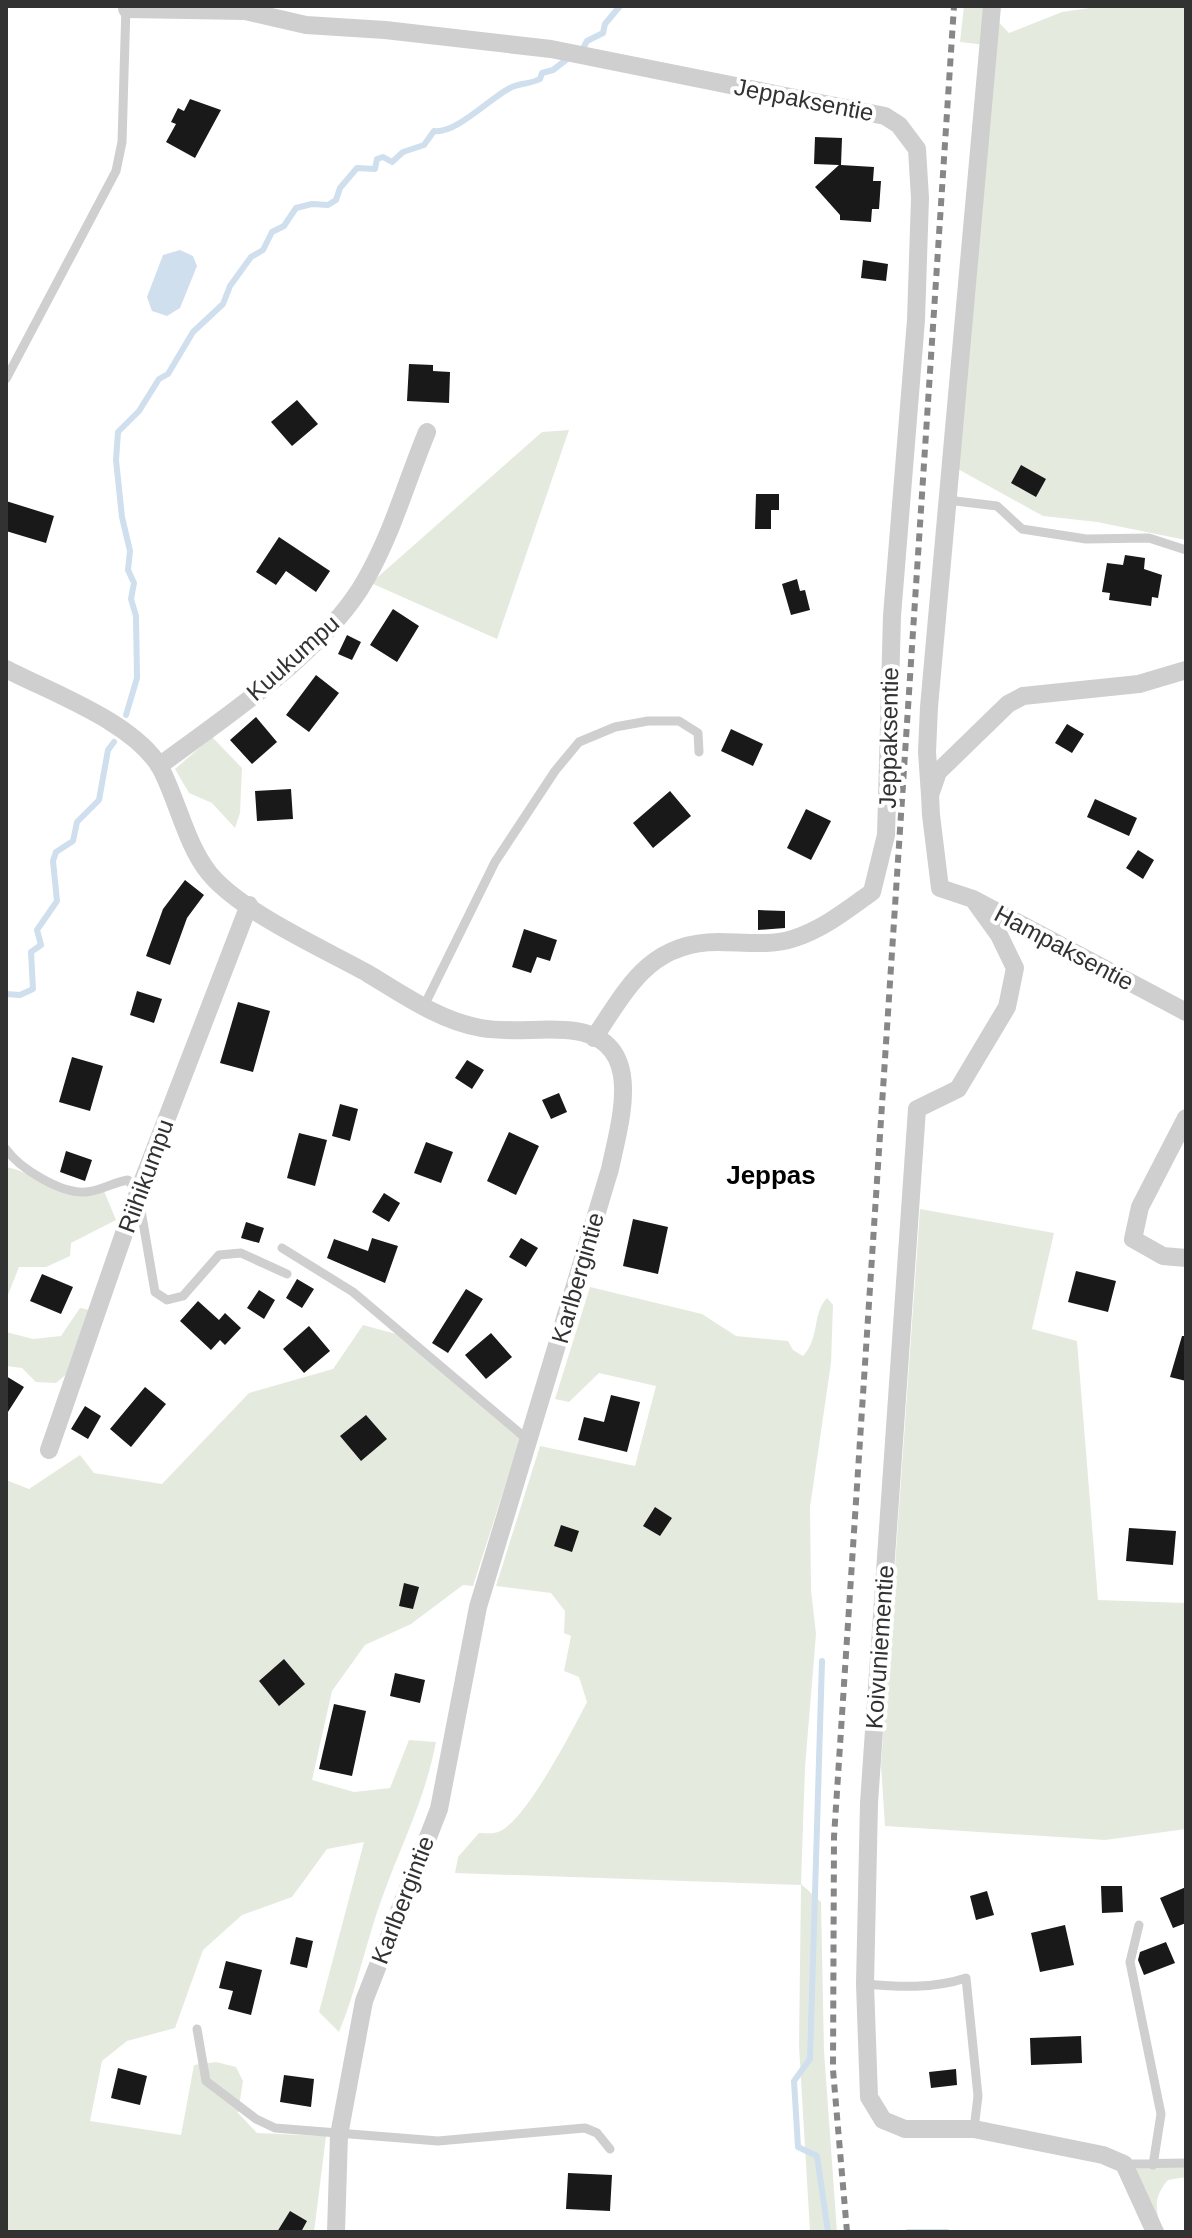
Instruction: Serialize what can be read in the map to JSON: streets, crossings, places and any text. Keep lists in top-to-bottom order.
{
  "streets": {
    "street": [
      "Jeppaksentie",
      "Kuukumpu",
      "Hampaksentie",
      "Riihikumpu",
      "Karlbergintie",
      "Koivuniementie"
    ]
  },
  "crossings": [
    ["Jeppaksentie", "Karlbergintie"],
    ["Hampaksentie", "Koivuniementie"]
  ],
  "districts": ["Jeppas"]
}
